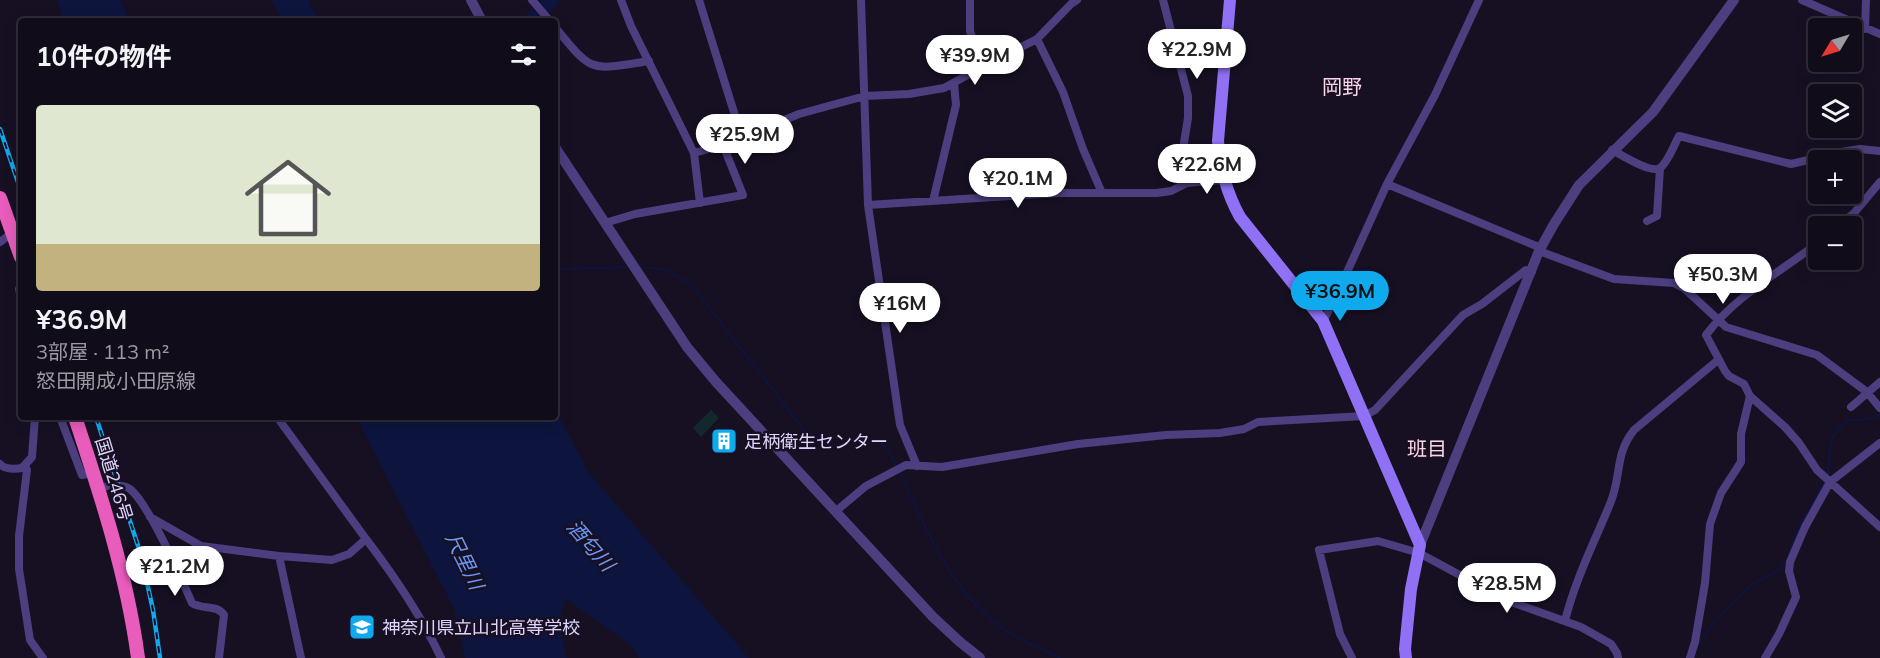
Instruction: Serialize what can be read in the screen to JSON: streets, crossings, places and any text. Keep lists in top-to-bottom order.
{
  "streets": {
    "highway": ["国道246号"]
  },
  "districts": ["岡野", "班目"],
  "water": ["酒匂川", "尺里川"],
  "places": {
    "building": ["足柄衛生センター"],
    "school or university": ["神奈川県立山北高等学校"]
  },
  "north": "bottom left",
  "page": {
    "map_buttons": ["+", "−"],
    "heading": "10件の物件",
    "price": [
      "¥22.9M",
      "¥39.9M",
      "¥25.9M",
      "¥22.6M",
      "¥20.1M",
      "¥50.3M",
      "¥36.9M",
      "¥16M",
      "¥21.2M",
      "¥28.5M"
    ],
    "list": [
      {
        "name": "¥36.9M",
        "note": "3部屋 · 113 m² · 怒田開成小田原線"
      }
    ]
  }
}
